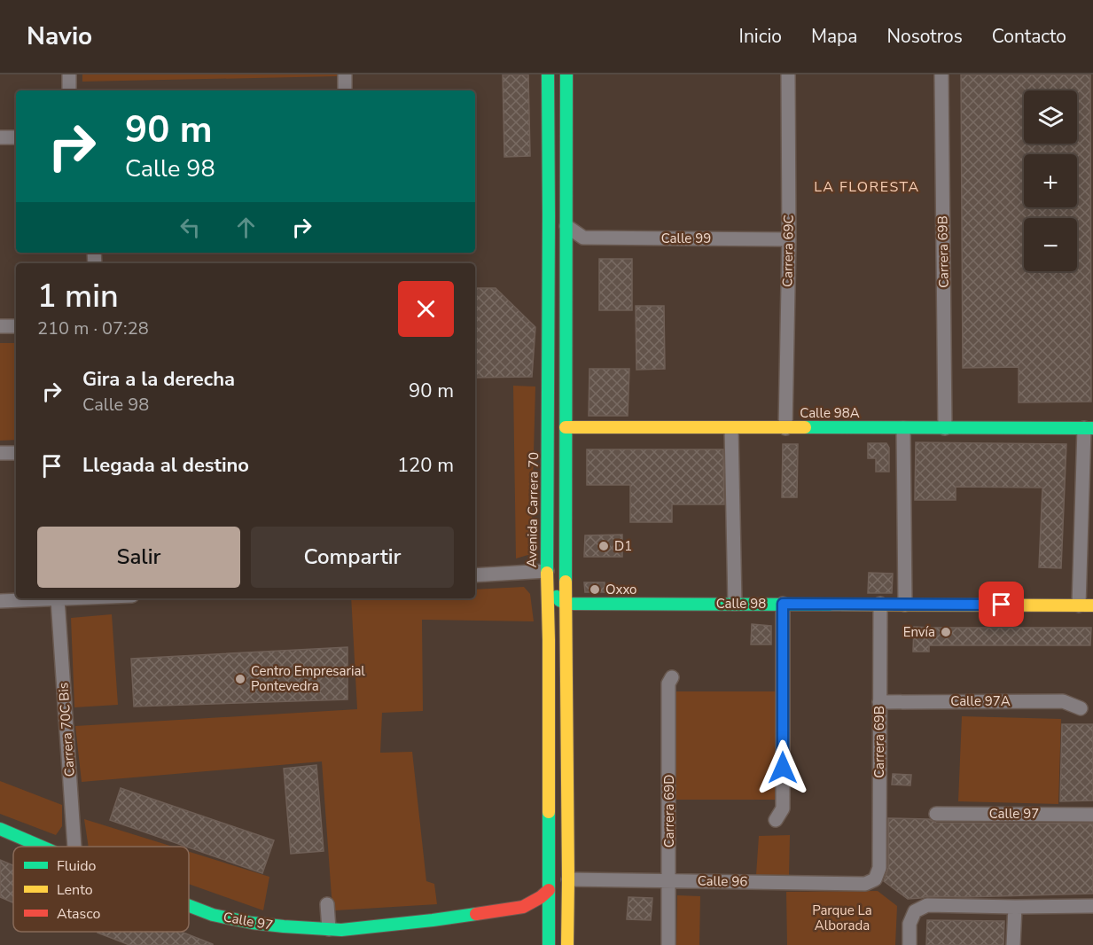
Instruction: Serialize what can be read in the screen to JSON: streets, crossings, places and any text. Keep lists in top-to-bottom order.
{
  "streets": {
    "street": [
      "Calle 99",
      "Carrera 69C",
      "Carrera 69B",
      "Calle 98A",
      "Avenida Carrera 70",
      "Calle 98",
      "Calle 97A",
      "Carrera 70C Bis",
      "Carrera 69D",
      "Calle 97",
      "Calle 96"
    ]
  },
  "crossings": [
    ["Calle 99", "Carrera 69C"],
    ["Carrera 69C", "Calle 98A"],
    ["Carrera 69B", "Calle 98A"],
    ["Carrera 69B", "Calle 98"],
    ["Carrera 69B", "Calle 97A"],
    ["Carrera 69B", "Calle 96"],
    ["Avenida Carrera 70", "Calle 97"],
    ["Carrera 69D", "Calle 96"]
  ],
  "districts": ["LA FLORESTA"],
  "parks": ["Parque La Alborada"],
  "places": [
    "D1",
    "Oxxo",
    "Envía",
    "Centro Empresarial Pontevedra"
  ],
  "legend": ["Fluido", "Lento", "Atasco"],
  "page": {
    "header": "Navio",
    "nav": [
      "Inicio",
      "Mapa",
      "Nosotros",
      "Contacto"
    ],
    "map_buttons": ["+", "−"],
    "turn": ["90 m", "Calle 98"],
    "heading": ["1 min", "210 m · 07:28"],
    "list": [
      {
        "name": "Gira a la derecha",
        "note": "Calle 98",
        "value": "90 m"
      },
      {
        "name": "Llegada al destino",
        "value": "120 m"
      }
    ],
    "buttons": ["Salir", "Compartir"]
  }
}
